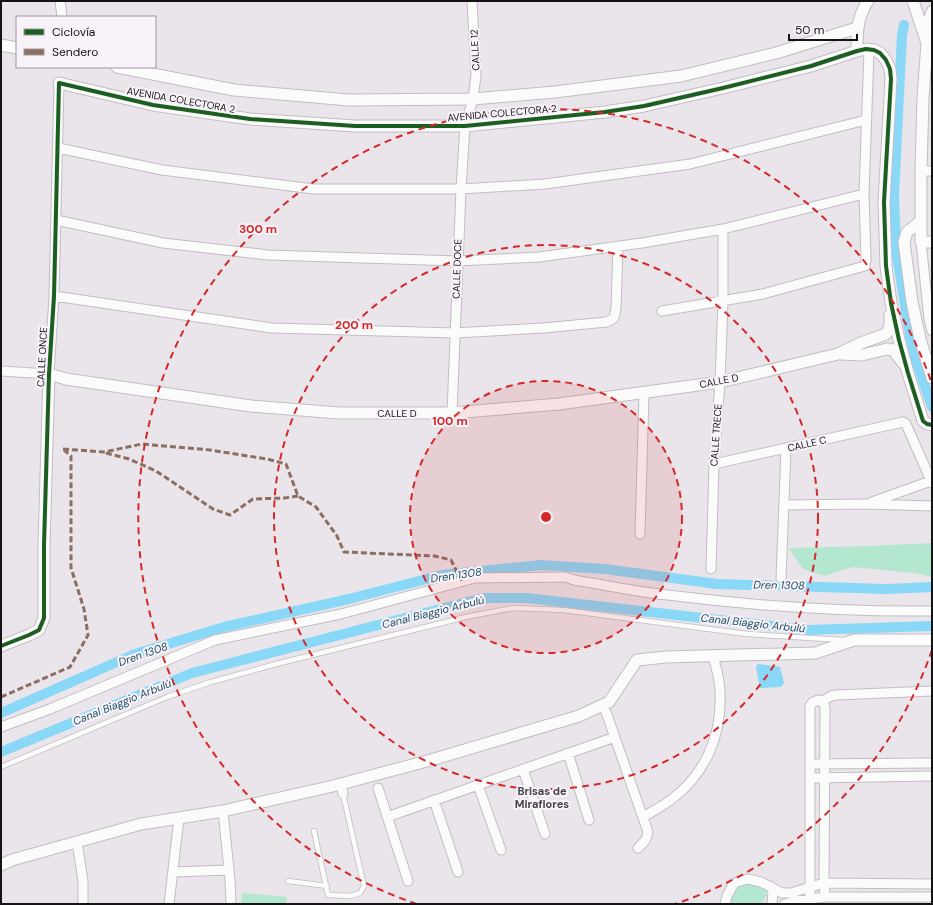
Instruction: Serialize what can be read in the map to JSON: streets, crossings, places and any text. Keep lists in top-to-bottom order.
{
  "streets": {
    "street": [
      "CALLE 12",
      "AVENIDA COLECTORA 2",
      "CALLE DOCE",
      "CALLE ONCE",
      "CALLE D",
      "CALLE TRECE",
      "CALLE C"
    ]
  },
  "crossings": [
    ["CALLE 12", "AVENIDA COLECTORA 2"],
    ["CALLE 12", "CALLE DOCE"],
    ["AVENIDA COLECTORA 2", "CALLE DOCE"],
    ["AVENIDA COLECTORA 2", "CALLE ONCE"],
    ["CALLE DOCE", "CALLE D"],
    ["CALLE ONCE", "CALLE D"],
    ["CALLE D", "CALLE TRECE"],
    ["CALLE TRECE", "CALLE C"]
  ],
  "districts": ["Brisas de Miraflores"],
  "water": ["Dren 1308", "Canal Biaggio Arbulú"],
  "legend": ["Ciclovía", "Sendero"],
  "scale_bar": "50 m",
  "rings": ["300 m", "200 m", "100 m"]
}
